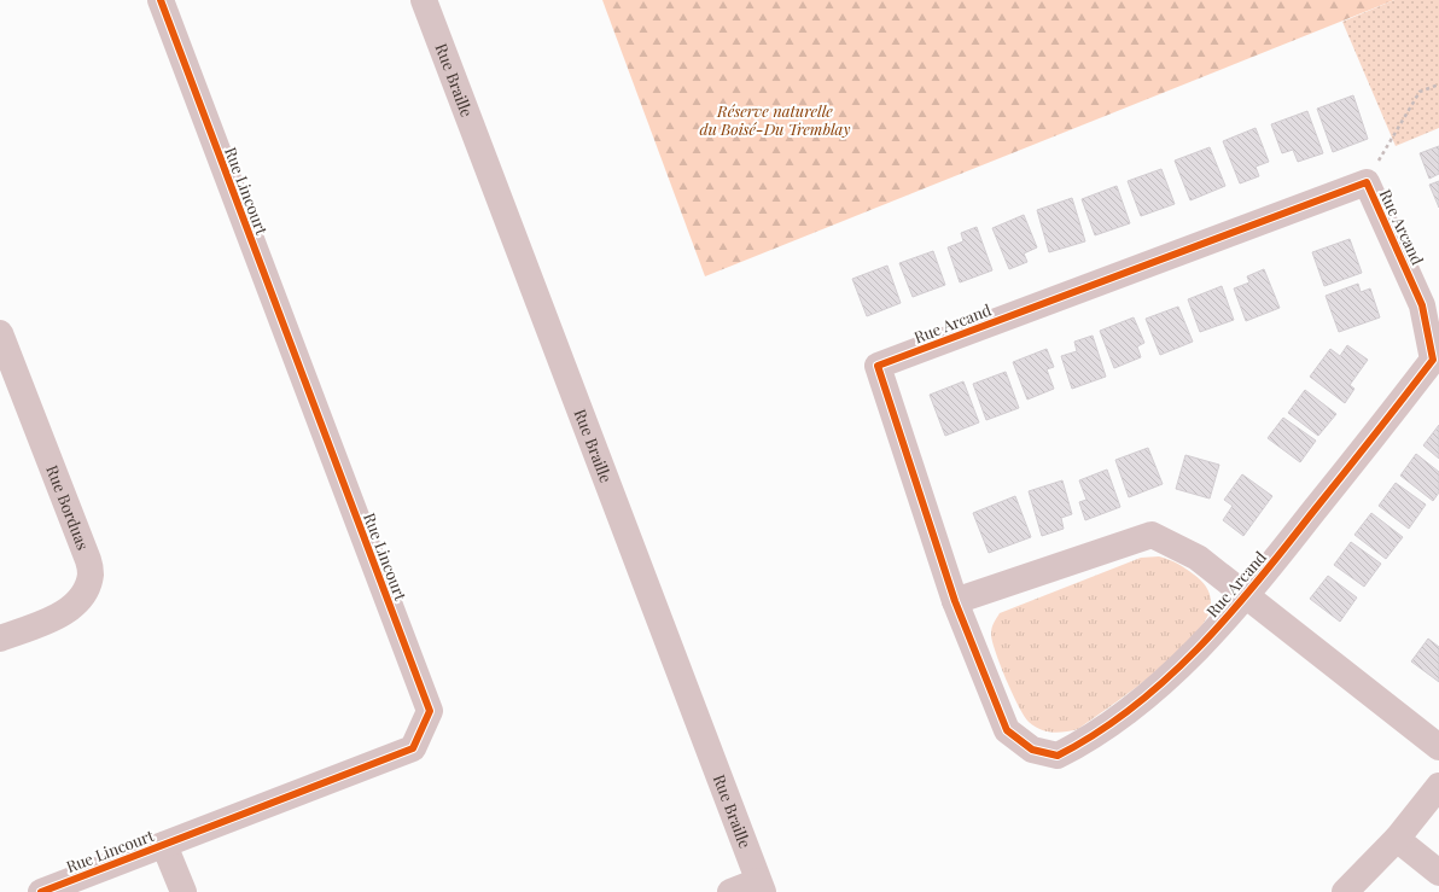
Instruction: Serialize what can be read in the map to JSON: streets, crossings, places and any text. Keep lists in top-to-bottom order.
{
  "streets": {
    "street": [
      "Rue Braille",
      "Rue Lincourt",
      "Rue Arcand",
      "Rue Borduas"
    ]
  },
  "parks": ["Réserve naturelle du Boisé-Du Tremblay"]
}
